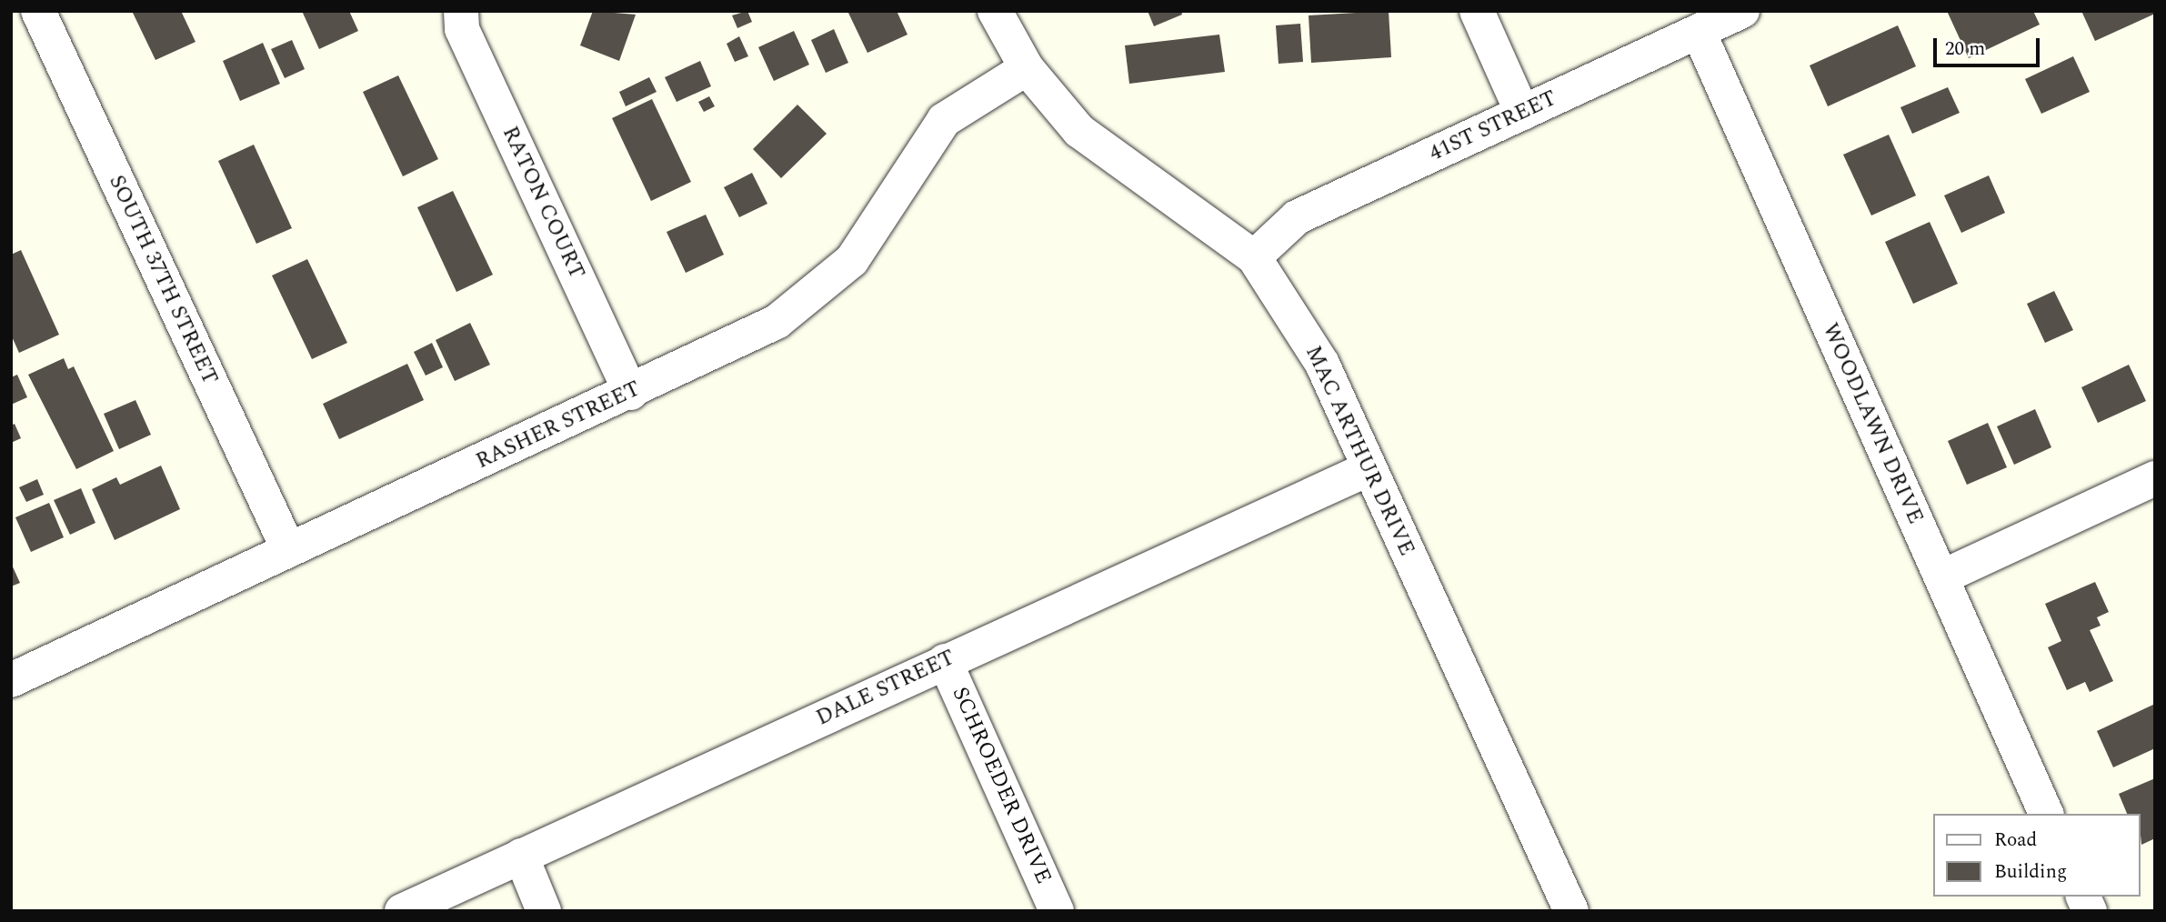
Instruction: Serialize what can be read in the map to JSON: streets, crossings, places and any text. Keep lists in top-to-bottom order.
{
  "streets": {
    "street": [
      "41ST STREET",
      "RATON COURT",
      "SOUTH 37TH STREET",
      "WOODLAWN DRIVE",
      "RASHER STREET",
      "MAC ARTHUR DRIVE",
      "DALE STREET",
      "SCHROEDER DRIVE"
    ]
  },
  "crossings": [
    ["41ST STREET", "WOODLAWN DRIVE"],
    ["41ST STREET", "MAC ARTHUR DRIVE"],
    ["RATON COURT", "RASHER STREET"],
    ["SOUTH 37TH STREET", "RASHER STREET"],
    ["RASHER STREET", "MAC ARTHUR DRIVE"],
    ["MAC ARTHUR DRIVE", "DALE STREET"],
    ["DALE STREET", "SCHROEDER DRIVE"]
  ],
  "legend": ["Road", "Building"],
  "scale_bar": "20 m"
}
